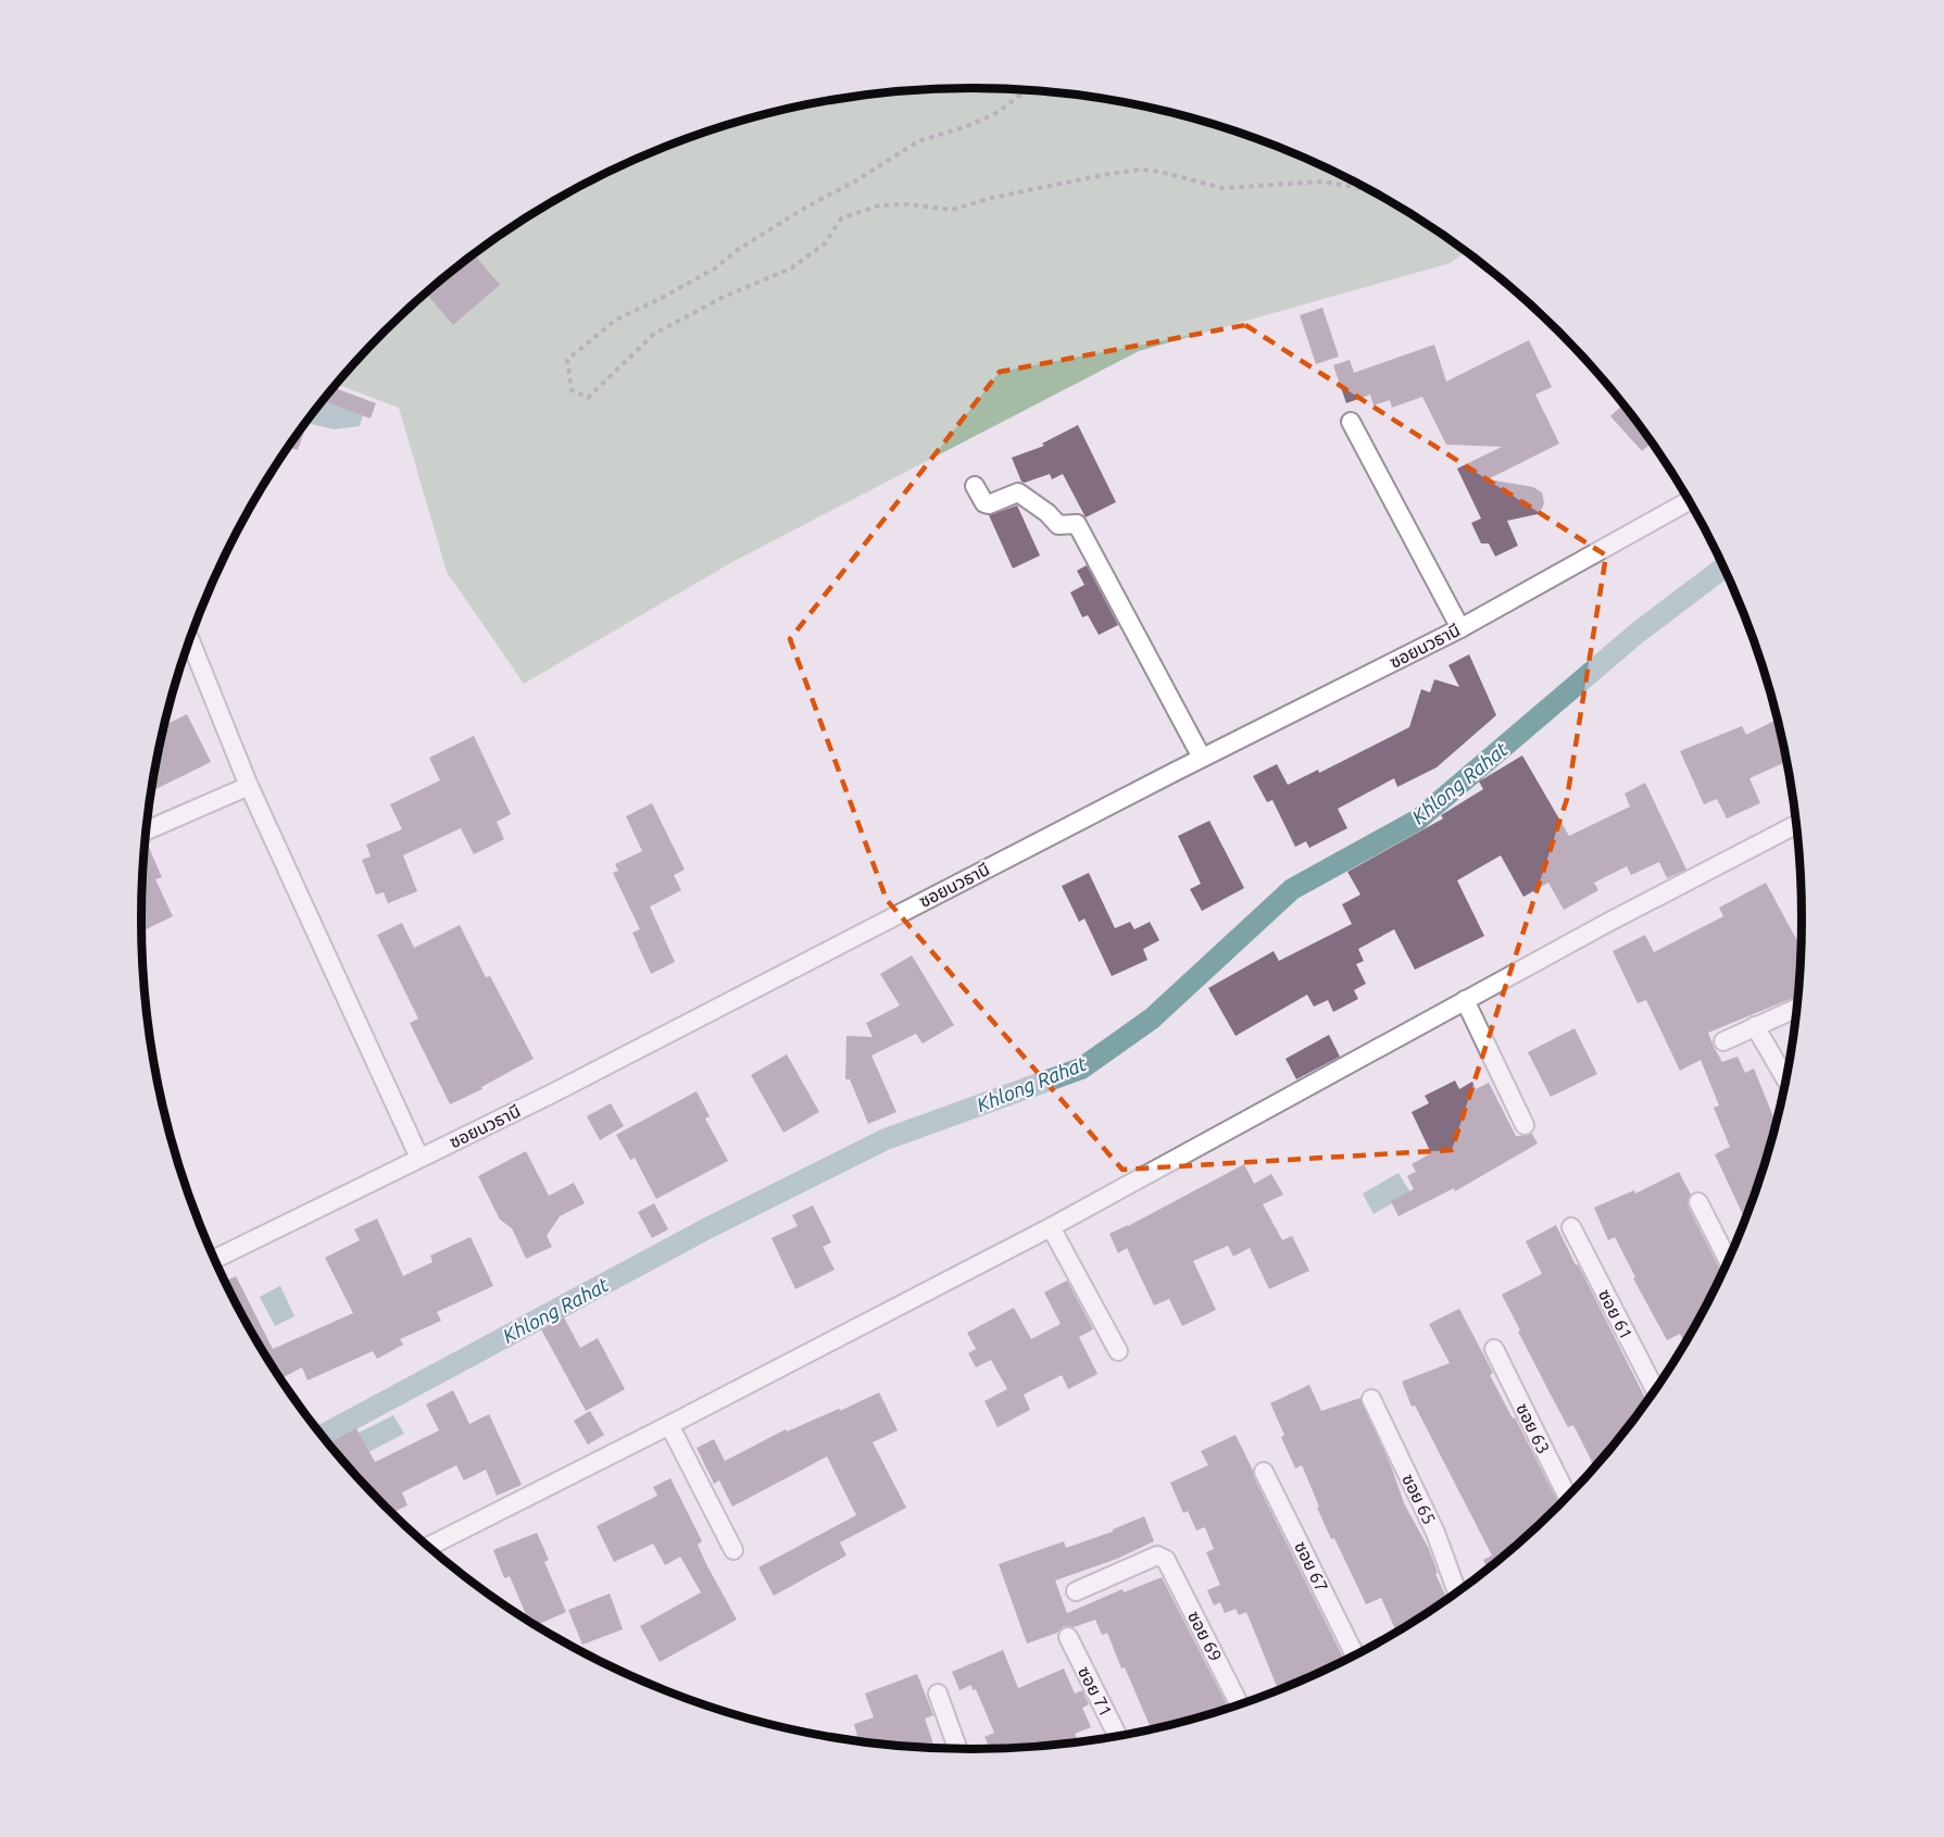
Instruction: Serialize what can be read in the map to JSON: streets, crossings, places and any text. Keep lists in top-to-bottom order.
{
  "streets": {
    "street": [
      "ซอยนวธานี",
      "ซอย 61",
      "ซอย 63",
      "ซอย 65",
      "ซอย 67",
      "ซอย 69",
      "ซอย 71"
    ]
  },
  "water": ["Khlong Rahat"]
}
